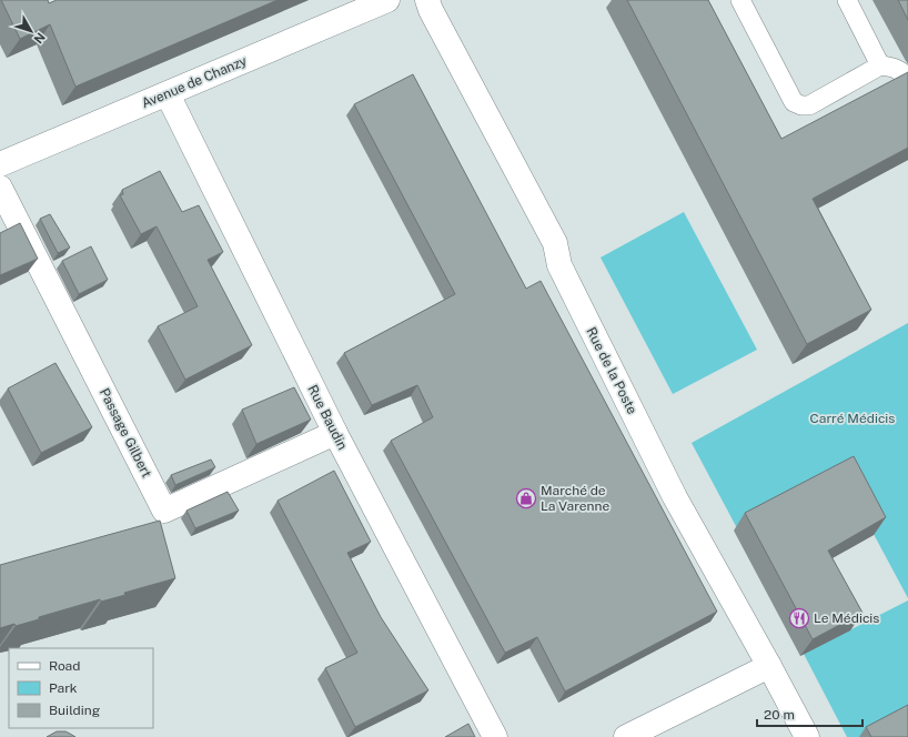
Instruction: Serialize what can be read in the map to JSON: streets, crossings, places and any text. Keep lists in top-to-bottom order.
{
  "streets": {
    "street": [
      "Avenue de Chanzy",
      "Rue de la Poste",
      "Rue Baudin",
      "Passage Gilbert"
    ]
  },
  "crossings": [
    ["Avenue de Chanzy", "Rue Baudin"],
    ["Rue Baudin", "Passage Gilbert"]
  ],
  "parks": ["Carré Médicis"],
  "places": {
    "shop": ["Marché de La Varenne"],
    "restaurant": ["Le Médicis"]
  },
  "legend": ["Road", "Park", "Building"],
  "scale_bar": "20 m",
  "north": "bottom right"
}
